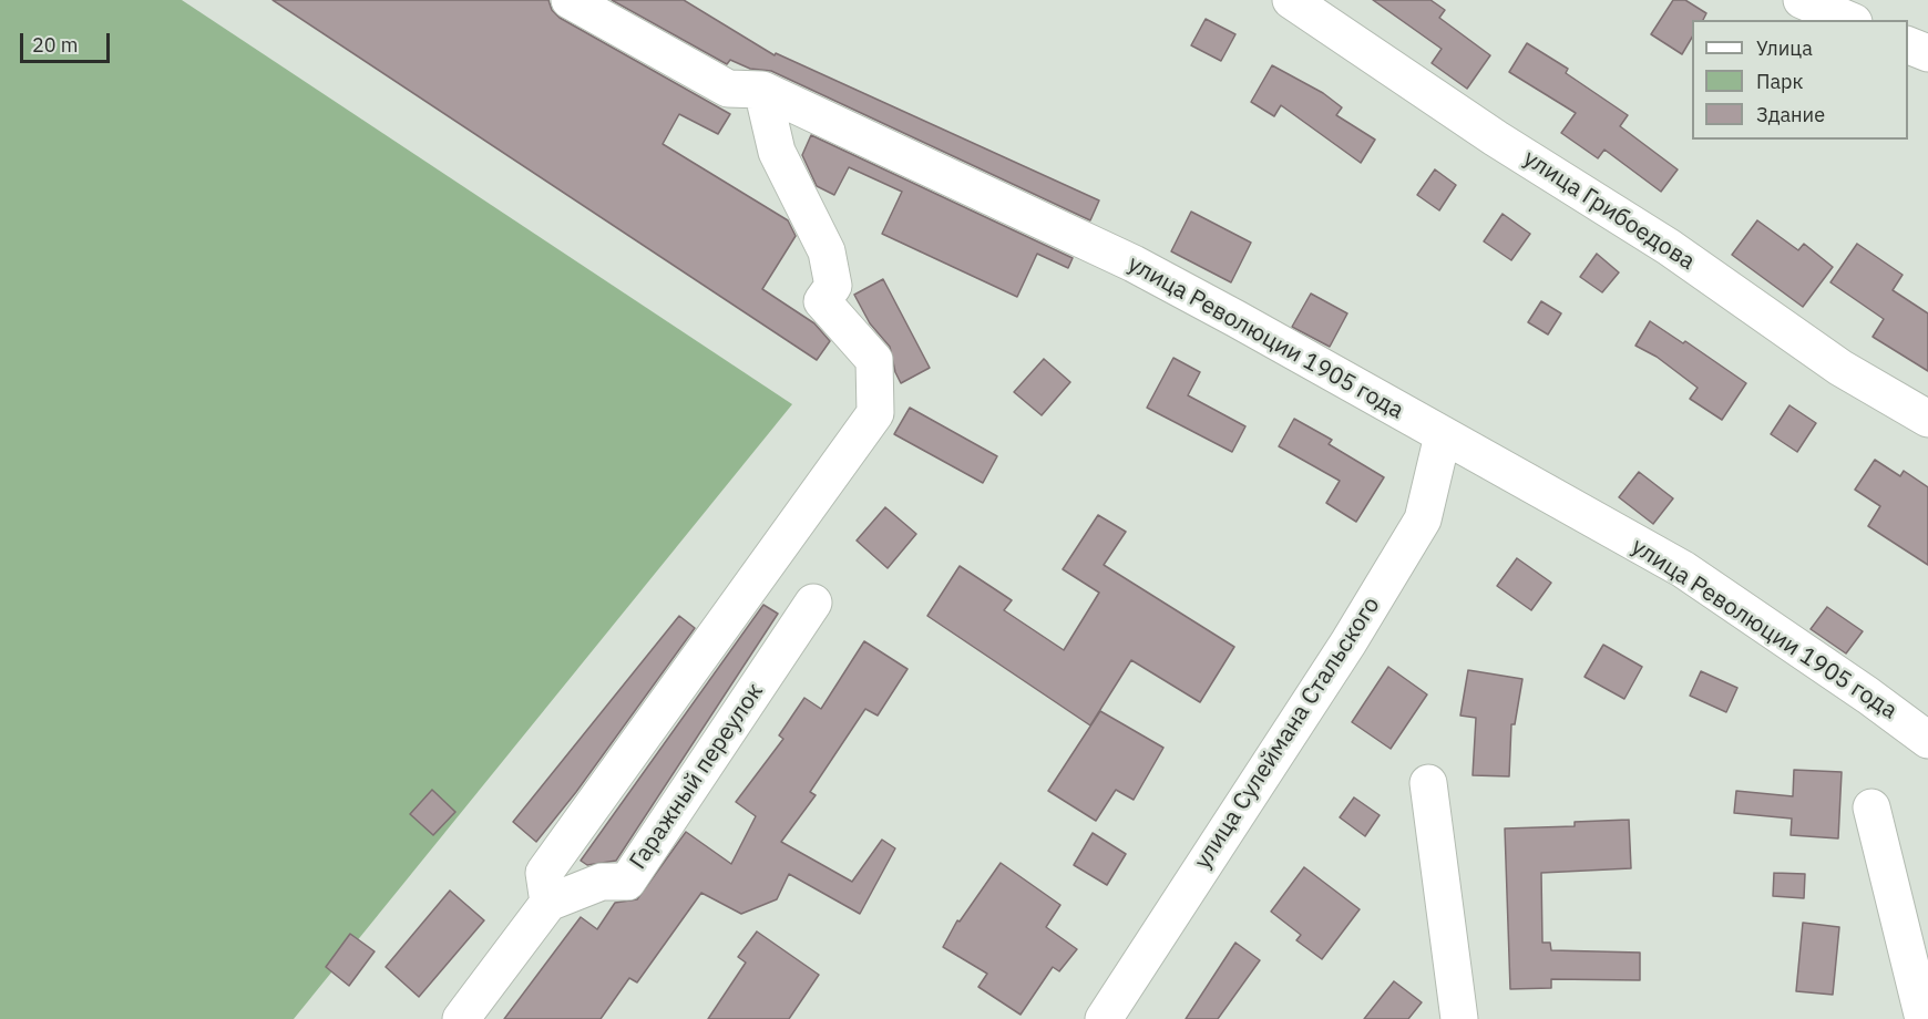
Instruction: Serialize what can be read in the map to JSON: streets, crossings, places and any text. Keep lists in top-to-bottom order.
{
  "streets": {
    "street": [
      "улица Грибоедова",
      "улица Революции 1905 года",
      "улица Сулеймана Стальского",
      "Гаражный переулок"
    ]
  },
  "crossings": [
    ["улица Революции 1905 года", "улица Сулеймана Стальского"]
  ],
  "legend": ["Улица", "Парк", "Здание"],
  "scale_bar": "20 m"
}
